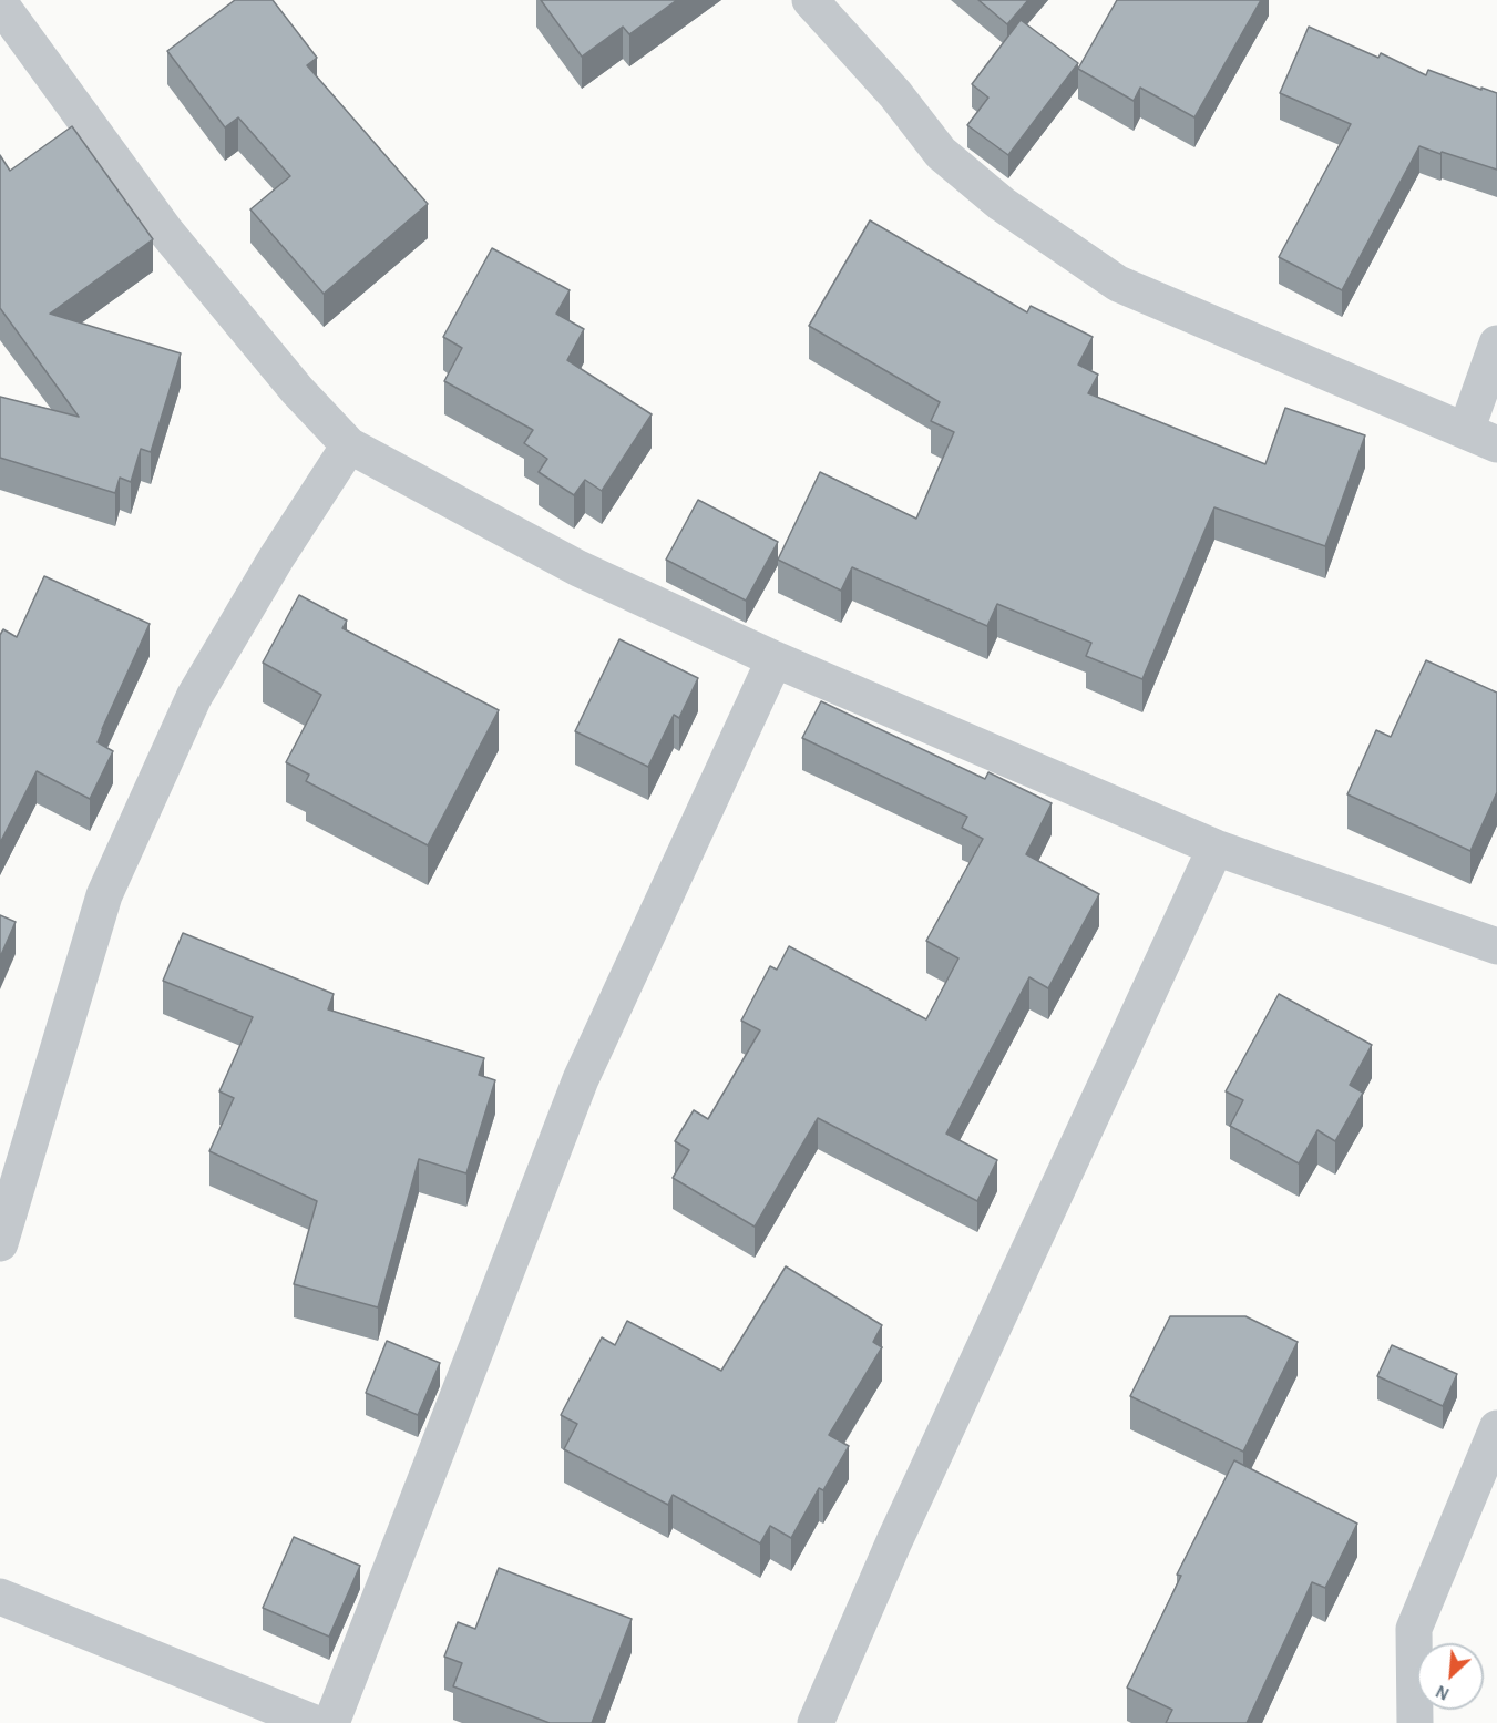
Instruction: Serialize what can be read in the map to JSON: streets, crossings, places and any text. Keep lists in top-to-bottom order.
{
  "north": "bottom left"
}
